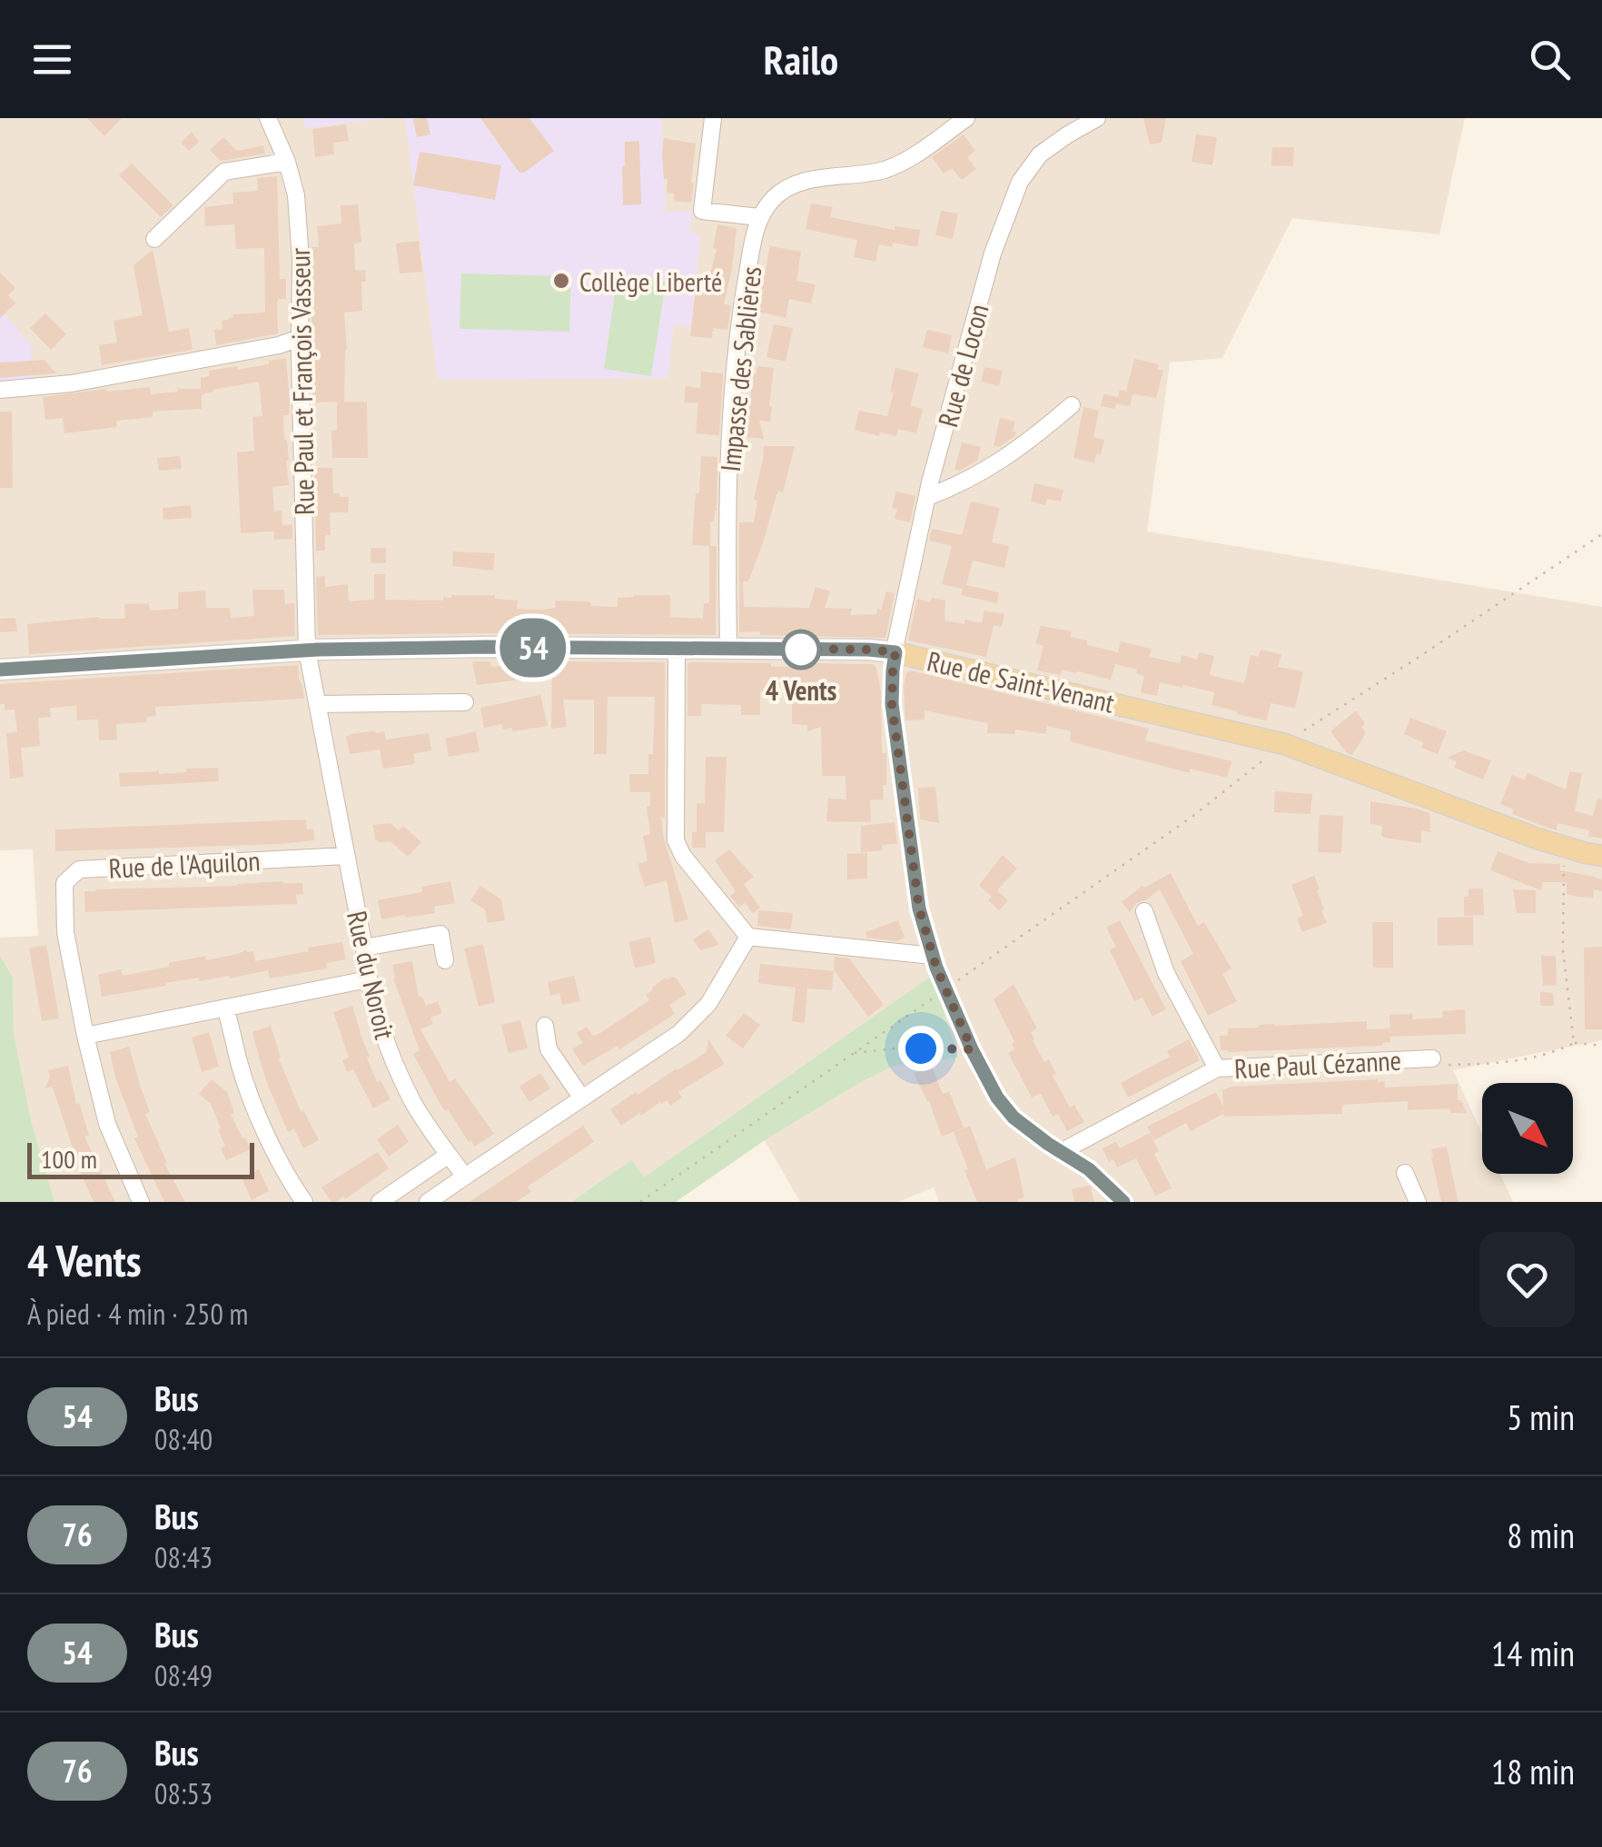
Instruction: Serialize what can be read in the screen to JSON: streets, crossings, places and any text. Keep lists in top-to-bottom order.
{
  "streets": {
    "main road": ["Rue de Saint-Venant"],
    "street": [
      "Rue de Locon",
      "Impasse des Sablières",
      "Rue Paul et François Vasseur",
      "Rue de l'Aquilon",
      "Rue du Noroit",
      "Rue Paul Cézanne"
    ]
  },
  "crossings": [
    ["Rue de Locon", "Rue de Saint-Venant"],
    ["Rue de Locon", "Rue Paul Cézanne"],
    ["Impasse des Sablières", "Rue de Saint-Venant"],
    ["Rue Paul et François Vasseur", "Rue de Saint-Venant"],
    ["Rue Paul et François Vasseur", "Rue du Noroit"],
    ["Rue de Saint-Venant", "Rue du Noroit"],
    ["Rue de l'Aquilon", "Rue du Noroit"]
  ],
  "places": ["Collège Liberté", "4 Vents"],
  "lines": ["bus line 54"],
  "scale_bar": "100 m",
  "north": "bottom right",
  "page": {
    "header": "Railo",
    "on_map": "54",
    "scale": "100 m",
    "heading": ["4 Vents", "À pied · 4 min · 250 m"],
    "list": [
      {
        "mark": "54",
        "name": "Bus",
        "note": "08:40",
        "value": "5 min"
      },
      {
        "mark": "76",
        "name": "Bus",
        "note": "08:43",
        "value": "8 min"
      },
      {
        "mark": "54",
        "name": "Bus",
        "note": "08:49",
        "value": "14 min"
      },
      {
        "mark": "76",
        "name": "Bus",
        "note": "08:53",
        "value": "18 min"
      }
    ]
  }
}
